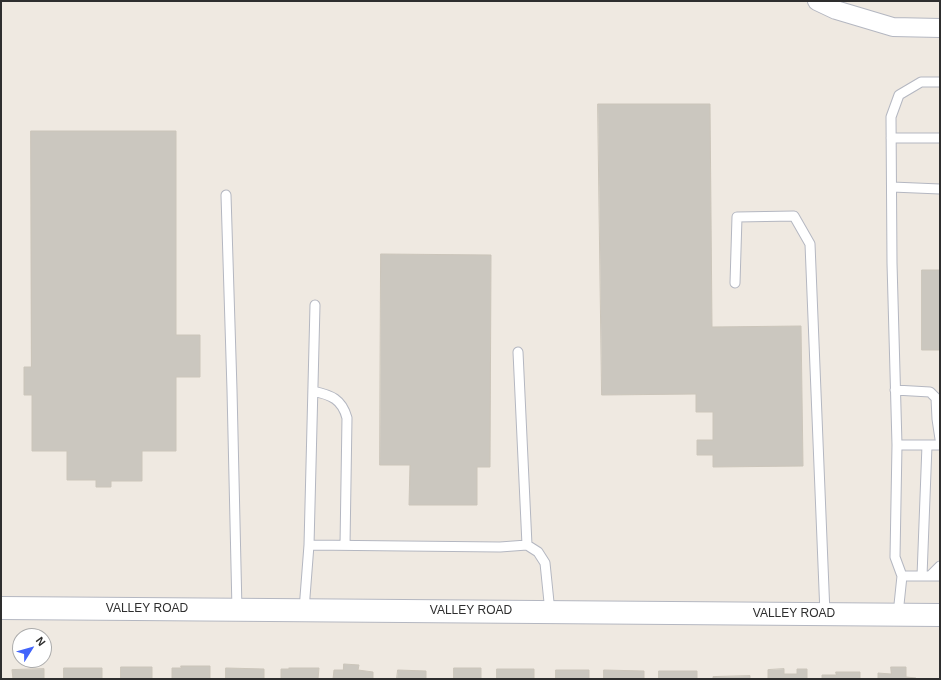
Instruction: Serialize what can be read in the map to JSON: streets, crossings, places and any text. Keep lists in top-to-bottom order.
{
  "streets": {
    "street": ["VALLEY ROAD"]
  },
  "north": "top right"
}
